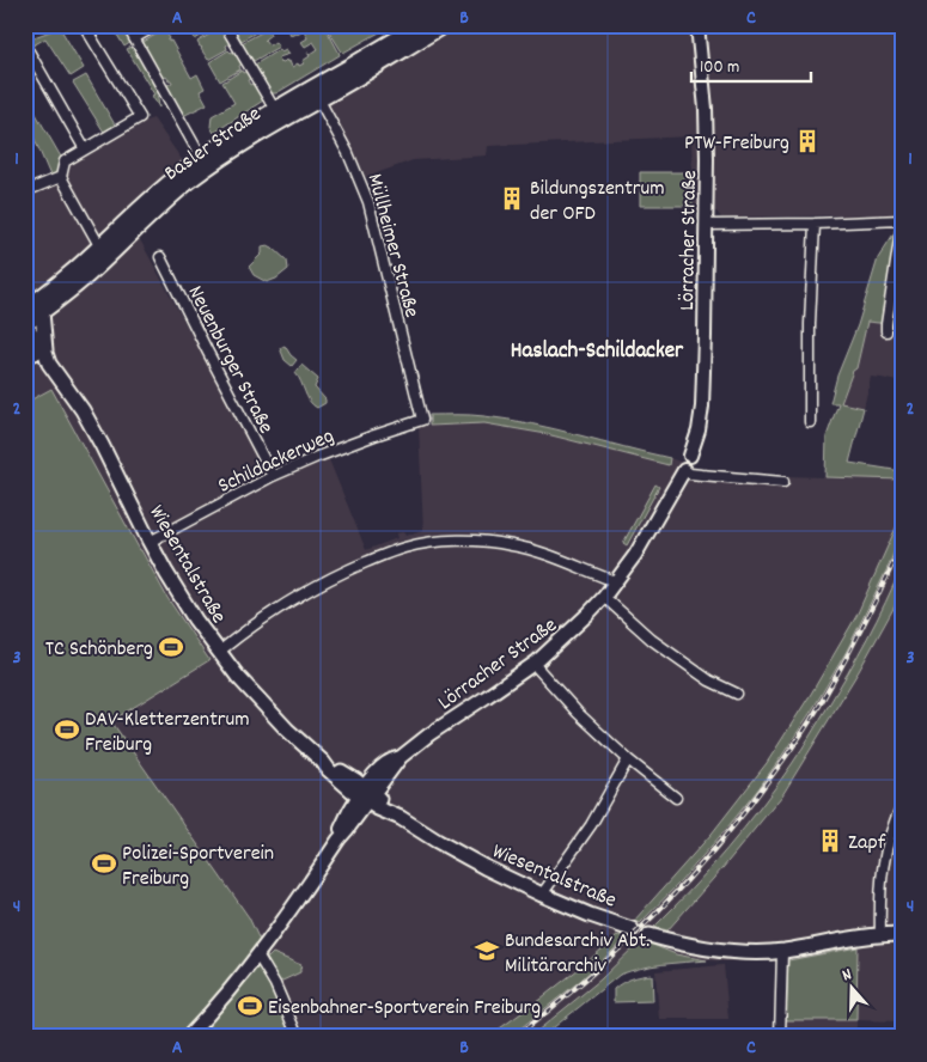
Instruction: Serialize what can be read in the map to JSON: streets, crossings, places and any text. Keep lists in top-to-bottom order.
{
  "streets": {
    "main road": ["Basler Straße", "Wiesentalstraße"],
    "street": [
      "Lörracher Straße",
      "Müllheimer Straße",
      "Neuenburger Straße",
      "Schildackerweg"
    ]
  },
  "crossings": [
    ["Basler Straße", "Müllheimer Straße"],
    ["Lörracher Straße", "Wiesentalstraße"],
    ["Müllheimer Straße", "Schildackerweg"],
    ["Neuenburger Straße", "Schildackerweg"],
    ["Schildackerweg", "Wiesentalstraße"]
  ],
  "districts": ["Haslach-Schildacker"],
  "places": {
    "building": ["PTW-Freiburg", "Bildungszentrum der OFD", "Zapf"],
    "sports": [
      "TC Schönberg",
      "DAV-Kletterzentrum Freiburg",
      "Polizei-Sportverein Freiburg",
      "Eisenbahner-Sportverein Freiburg"
    ],
    "school or university": ["Bundesarchiv Abt. Militärarchiv"]
  },
  "scale_bar": "100 m",
  "north": "top",
  "grid": {
    "columns": ["A", "B", "C"],
    "rows": [
      "1",
      "2",
      "3",
      "4"
    ]
  }
}
